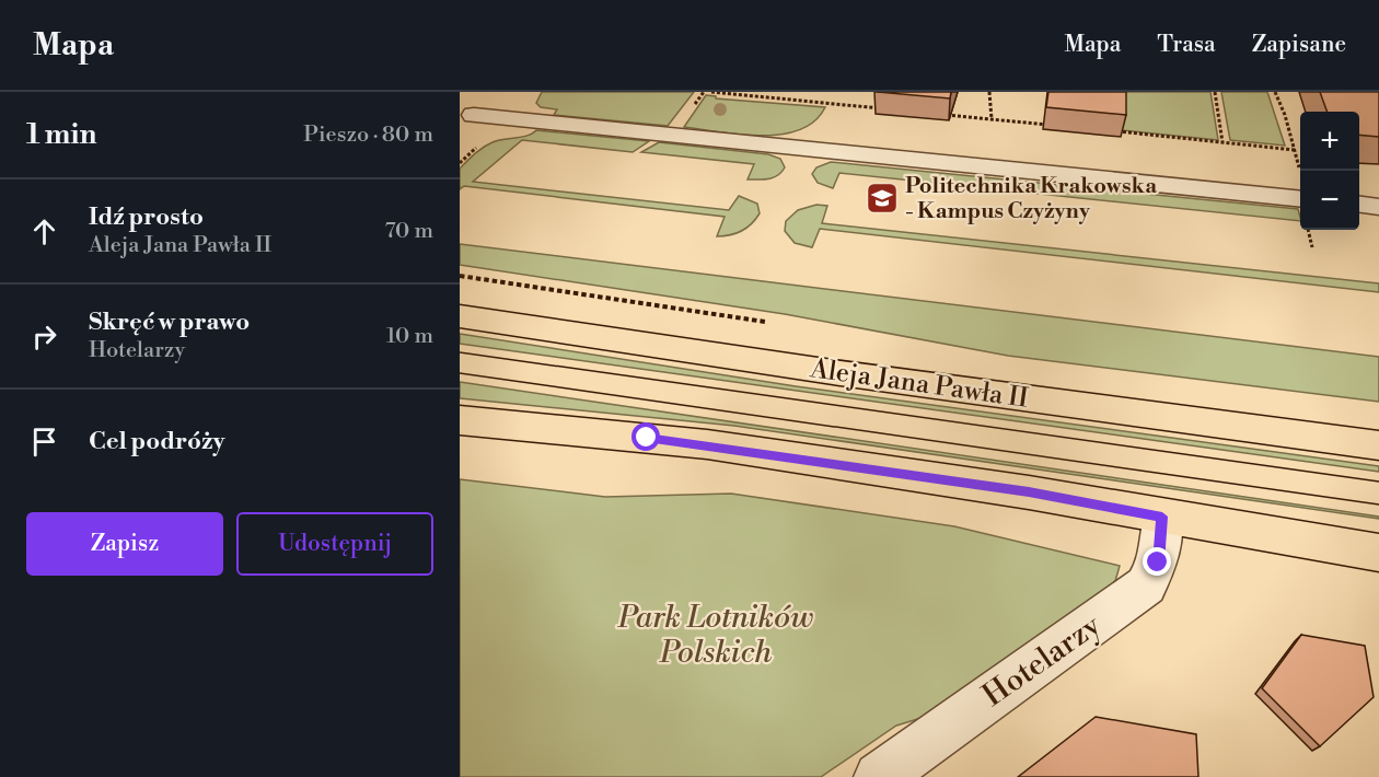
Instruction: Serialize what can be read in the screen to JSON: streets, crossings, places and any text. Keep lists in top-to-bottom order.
{
  "streets": {
    "main road": ["Aleja Jana Pawła II"],
    "street": ["Hotelarzy"]
  },
  "parks": ["Park Lotników Polskich"],
  "places": {
    "school or university": ["Politechnika Krakowska - Kampus Czyżyny"]
  },
  "page": {
    "header": "Mapa",
    "nav": ["Mapa", "Trasa", "Zapisane"],
    "heading": ["1 min", "Pieszo · 80 m"],
    "map_buttons": ["+", "−"],
    "list": [
      ["Idź prosto", "Aleja Jana Pawła II", "70 m"],
      ["Skręć w prawo", "Hotelarzy", "10 m"],
      "Cel podróży"
    ],
    "buttons": ["Zapisz", "Udostępnij"]
  }
}
